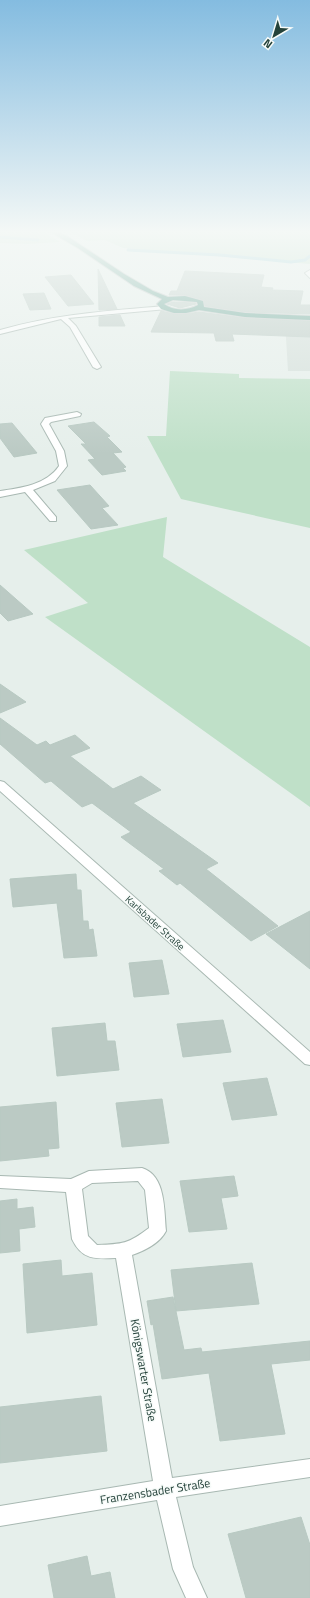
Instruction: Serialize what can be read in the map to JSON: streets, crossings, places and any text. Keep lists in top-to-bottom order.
{
  "streets": {
    "street": ["Karlsbader Straße", "Königswarter Straße", "Franzensbader Straße"]
  },
  "crossings": [
    ["Königswarter Straße", "Franzensbader Straße"]
  ],
  "north": "bottom left"
}
